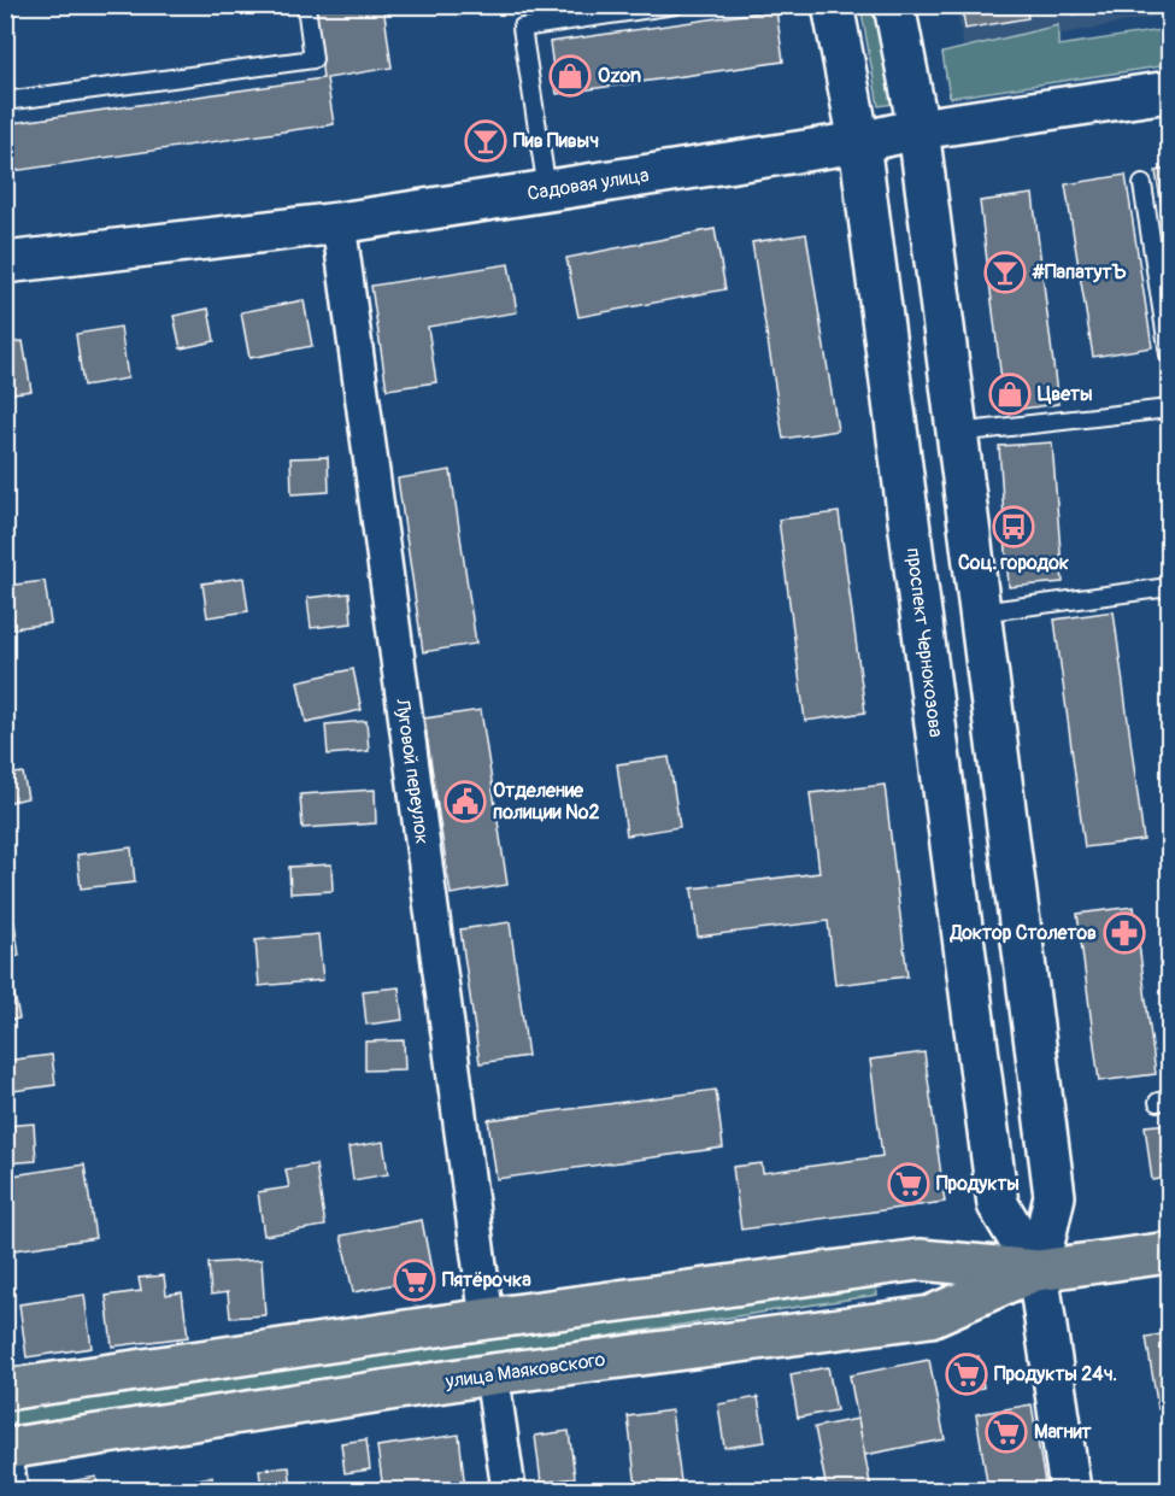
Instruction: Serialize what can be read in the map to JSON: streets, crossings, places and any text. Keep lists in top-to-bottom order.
{
  "streets": {
    "main road": ["улица Маяковского"],
    "street": ["Садовая улица", "проспект Чернокозова", "Луговой переулок"]
  },
  "crossings": [
    ["Садовая улица", "проспект Чернокозова"],
    ["Садовая улица", "Луговой переулок"],
    ["проспект Чернокозова", "улица Маяковского"],
    ["Луговой переулок", "улица Маяковского"]
  ],
  "places": {
    "shop": ["Ozon", "Цветы"],
    "bar": ["Пив Пивыч", "#ПапатутЪ"],
    "bus stop": ["Соц. городок"],
    "public building": ["Отделение полиции №2"],
    "pharmacy": ["Доктор Столетов"],
    "supermarket": [
      "Продукты",
      "Пятёрочка",
      "Продукты 24ч.",
      "Магнит"
    ]
  }
}
